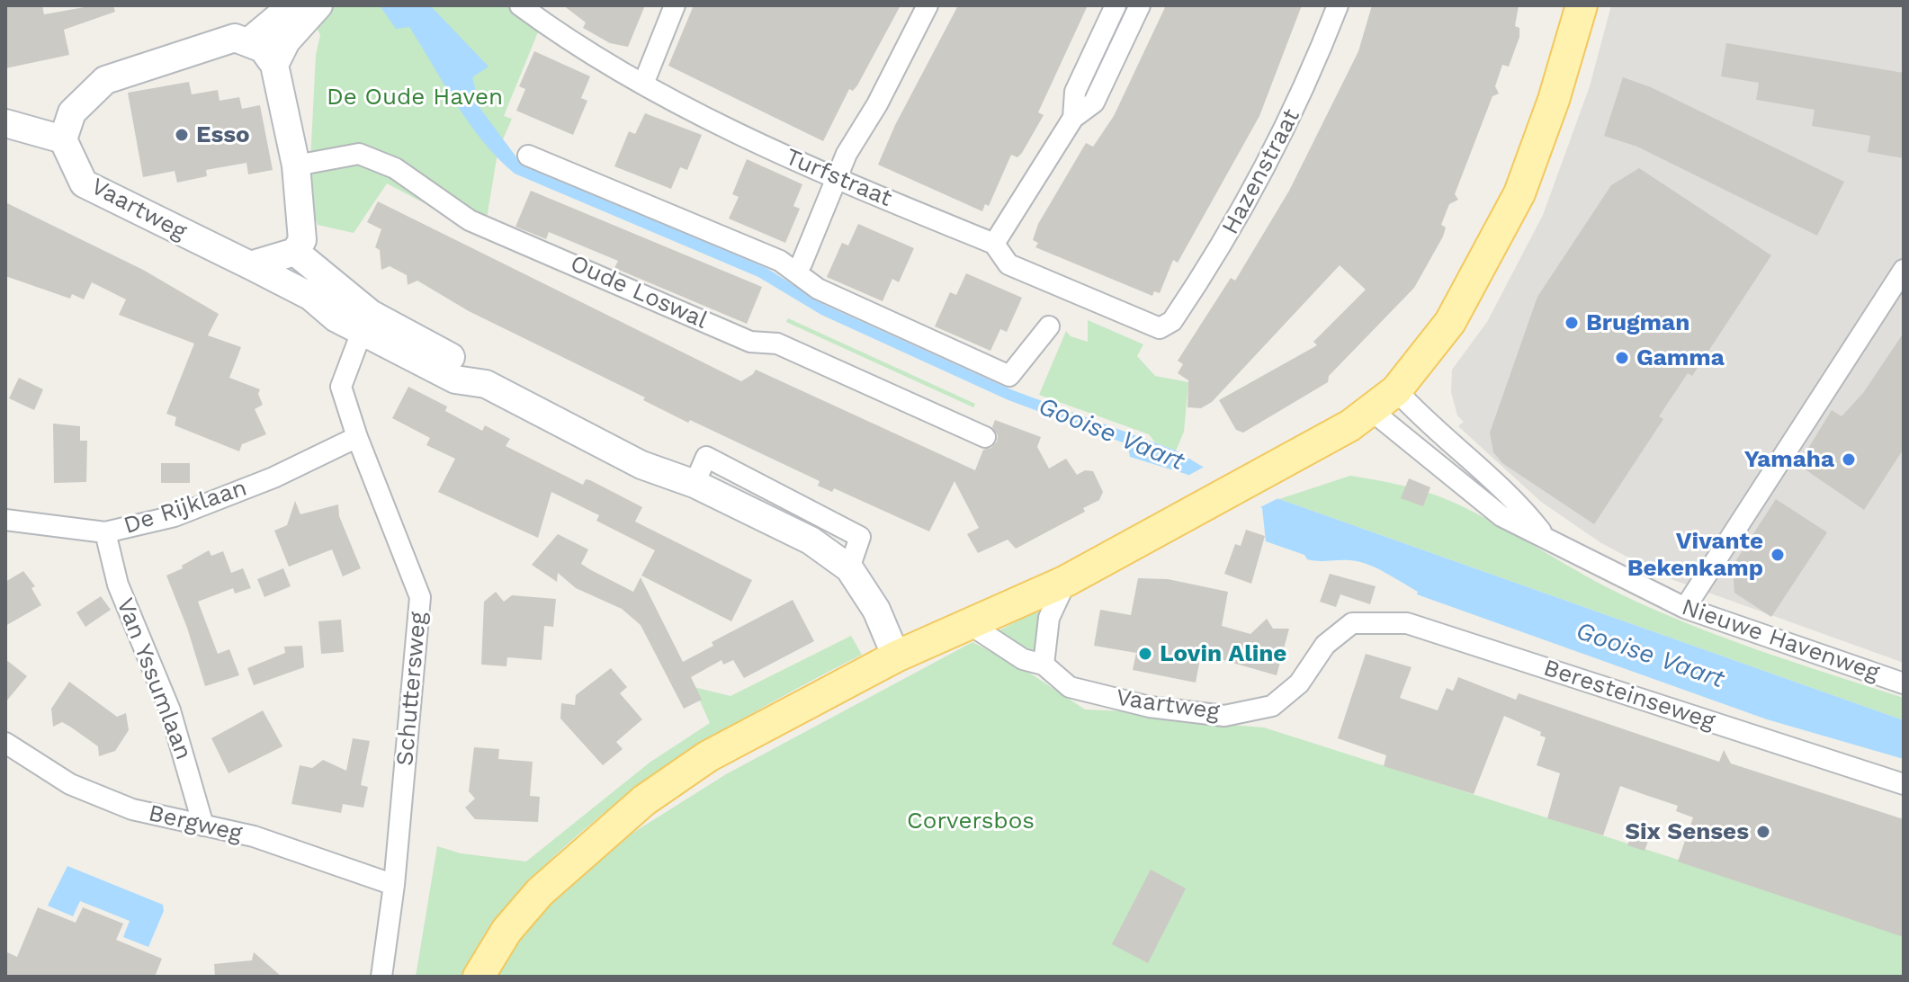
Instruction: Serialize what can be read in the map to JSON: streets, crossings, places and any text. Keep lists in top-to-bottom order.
{
  "streets": {
    "street": [
      "Hazenstraat",
      "Turfstraat",
      "Vaartweg",
      "Oude Loswal",
      "De Rijklaan",
      "Nieuwe Havenweg",
      "Van Yssumlaan",
      "Schuttersweg",
      "Beresteinseweg",
      "Bergweg"
    ]
  },
  "crossings": [
    ["Hazenstraat", "Turfstraat"],
    ["Vaartweg", "Schuttersweg"],
    ["Vaartweg", "Beresteinseweg"],
    ["De Rijklaan", "Van Yssumlaan"],
    ["De Rijklaan", "Schuttersweg"],
    ["Van Yssumlaan", "Bergweg"],
    ["Schuttersweg", "Bergweg"]
  ],
  "water": ["Gooise Vaart"],
  "parks": ["De Oude Haven", "Corversbos"],
  "places": [
    "Esso",
    "Brugman",
    "Gamma",
    "Yamaha",
    "Vivante Bekenkamp",
    "Lovin Aline",
    "Six Senses"
  ]
}
